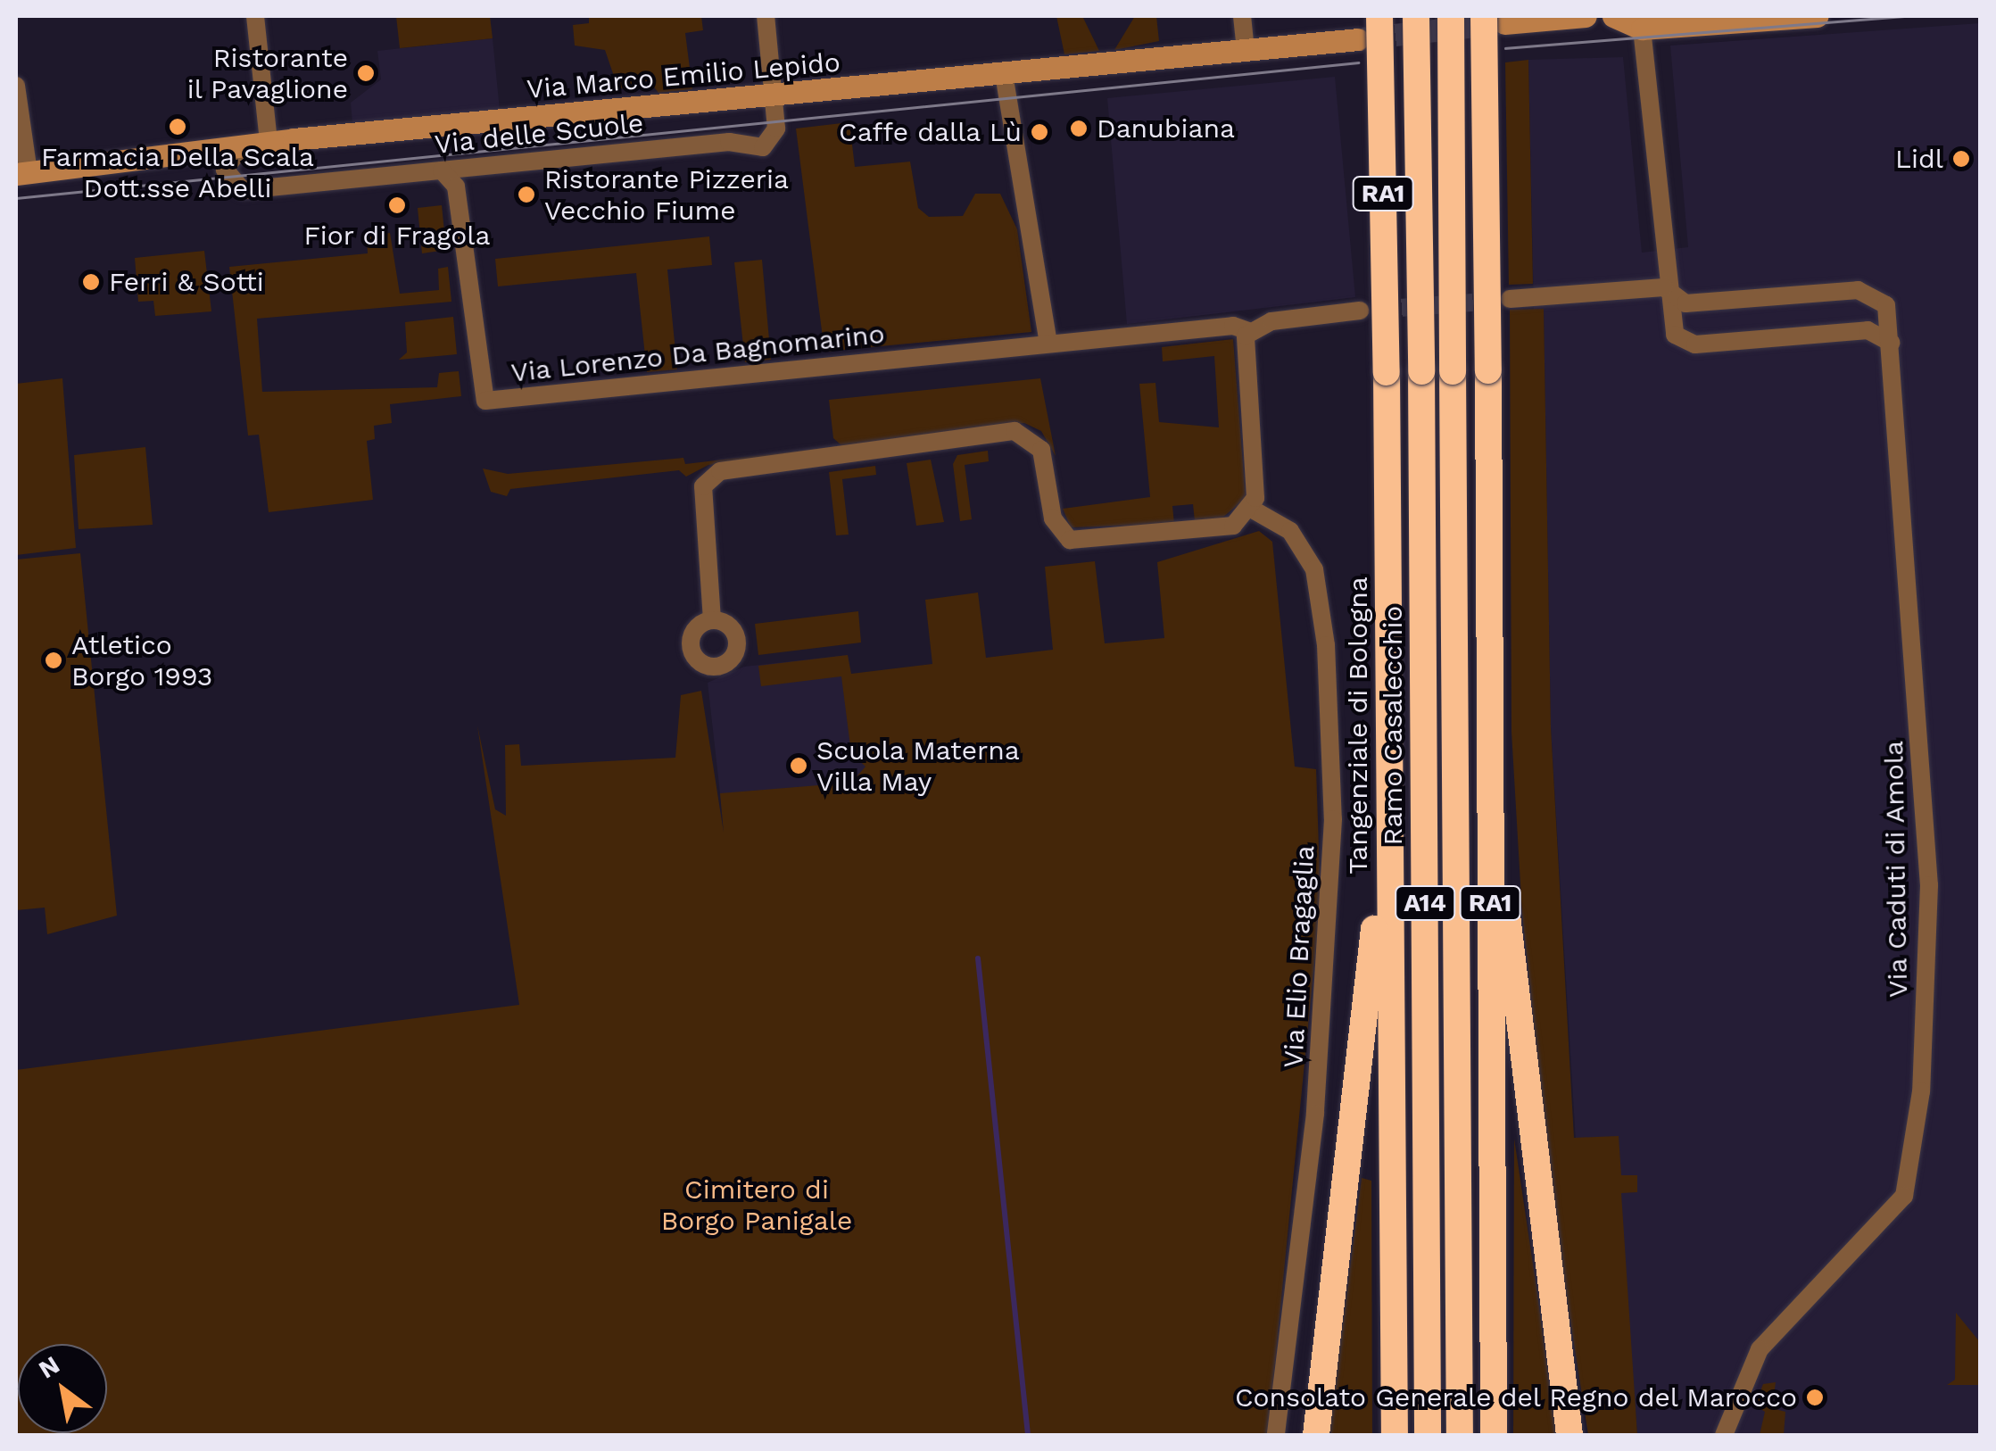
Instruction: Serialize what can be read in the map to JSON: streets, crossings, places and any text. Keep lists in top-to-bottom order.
{
  "streets": {
    "highway": [
      "RA1",
      "Tangenziale di Bologna",
      "Ramo Casalecchio",
      "A14"
    ],
    "main road": ["Via Marco Emilio Lepido"],
    "street": [
      "Via delle Scuole",
      "Via Lorenzo Da Bagnomarino",
      "Via Caduti di Amola",
      "Via Elio Bragaglia"
    ]
  },
  "crossings": [
    ["Via Marco Emilio Lepido", "Via delle Scuole"],
    ["Via delle Scuole", "Via Lorenzo Da Bagnomarino"]
  ],
  "parks": ["Cimitero di Borgo Panigale"],
  "places": [
    "Ristorante il Pavaglione",
    "Farmacia Della Scala Dott.sse Abelli",
    "Danubiana",
    "Caffe dalla Lù",
    "Lidl",
    "Ristorante Pizzeria Vecchio Fiume",
    "Fior di Fragola",
    "Ferri & Sotti",
    "Atletico Borgo 1993",
    "Scuola Materna Villa May",
    "Consolato Generale del Regno del Marocco"
  ],
  "north": "top left"
}
